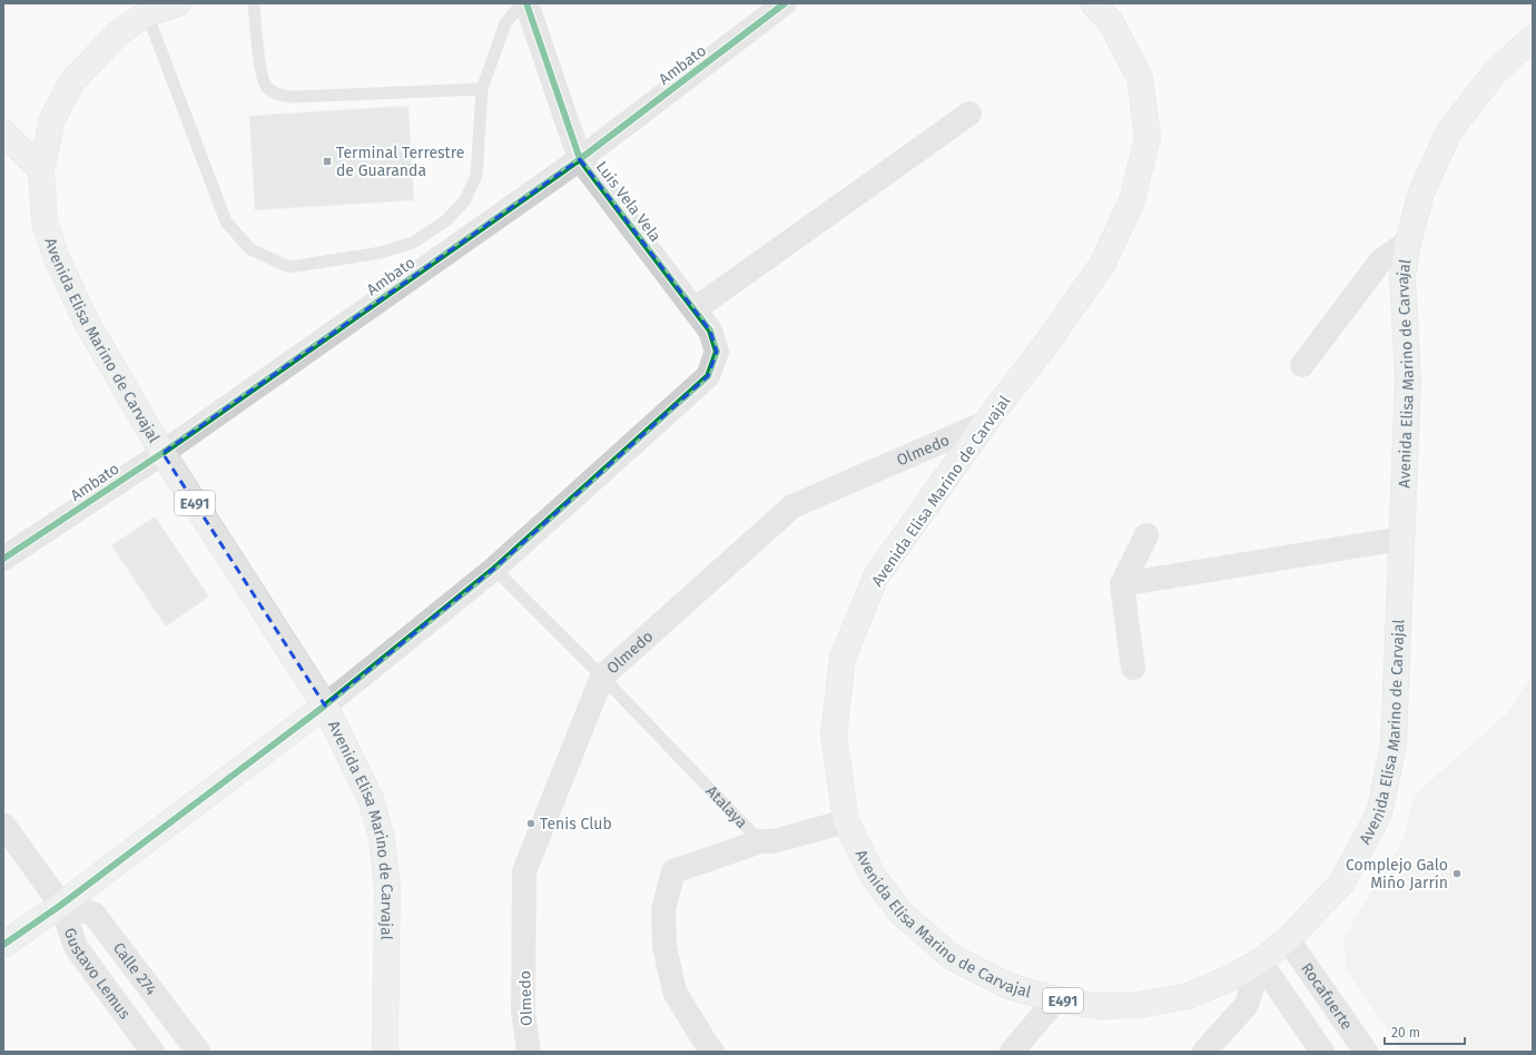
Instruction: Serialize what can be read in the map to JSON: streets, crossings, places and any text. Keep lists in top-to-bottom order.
{
  "streets": {
    "main road": ["Avenida Elisa Marino de Carvajal", "E491"],
    "street": [
      "Ambato",
      "Luis Vela Vela",
      "Olmedo",
      "Atalaya",
      "Calle 274",
      "Gustavo Lemus",
      "Rocafuerte"
    ]
  },
  "crossings": [
    ["Ambato", "Luis Vela Vela"],
    ["Ambato", "Avenida Elisa Marino de Carvajal"],
    ["Luis Vela Vela", "Atalaya"],
    ["Avenida Elisa Marino de Carvajal", "Olmedo"],
    ["Avenida Elisa Marino de Carvajal", "Rocafuerte"],
    ["Olmedo", "Atalaya"],
    ["Calle 274", "Gustavo Lemus"]
  ],
  "places": {
    "transit": ["Terminal Terrestre de Guaranda"],
    "other": ["Tenis Club", "Complejo Galo Miño Jarrín"]
  },
  "scale_bar": "20 m"
}
